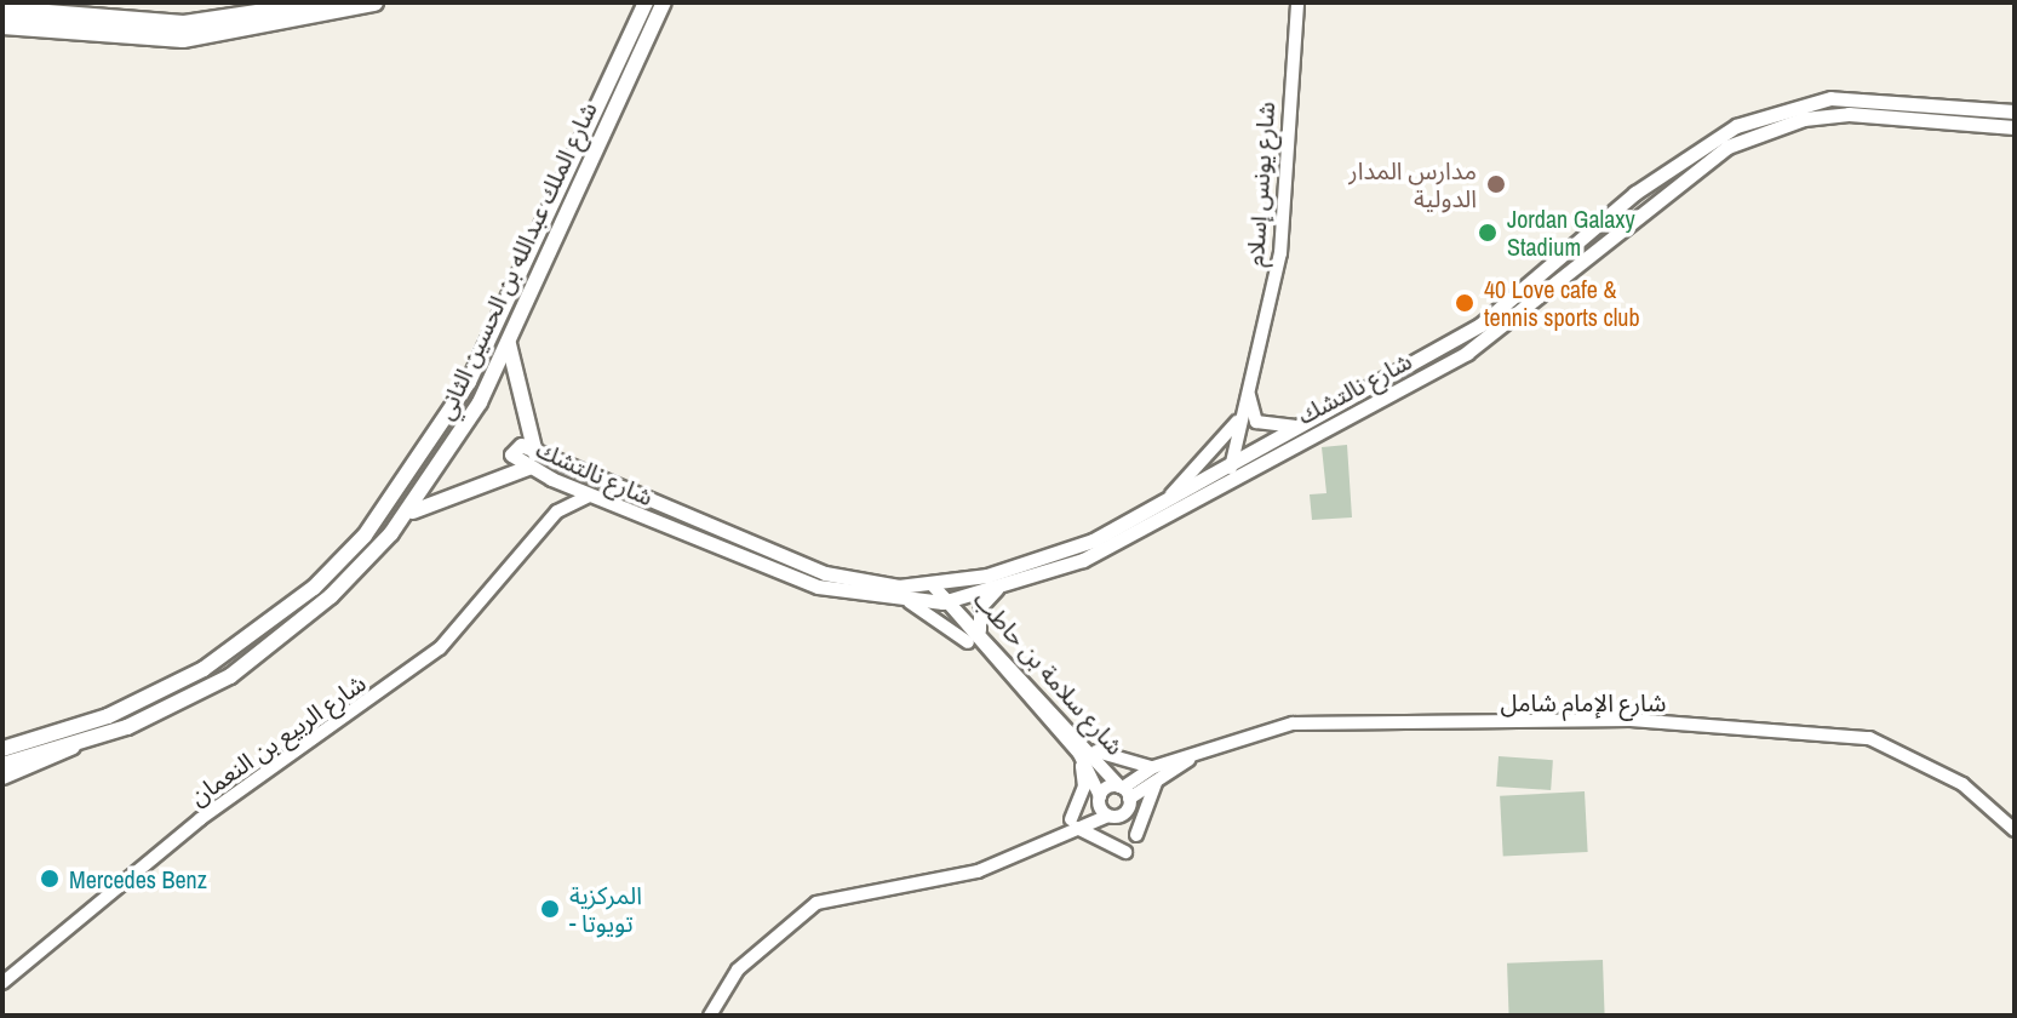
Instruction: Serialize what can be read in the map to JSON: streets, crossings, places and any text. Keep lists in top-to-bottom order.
{
  "streets": {
    "highway": ["شارع الملك عبدالله بن الحسين الثاني"],
    "main road": ["شارع نالتشك"],
    "street": [
      "شارع يونس إسلام",
      "شارع سلامة بن حاطب",
      "شارع الإمام شامل",
      "شارع الربيع بن النعمان"
    ]
  },
  "crossings": [
    ["شارع يونس إسلام", "شارع نالتشك"],
    ["شارع نالتشك", "شارع سلامة بن حاطب"],
    ["شارع نالتشك", "شارع الربيع بن النعمان"],
    ["شارع سلامة بن حاطب", "شارع الإمام شامل"]
  ],
  "places": [
    "مدارس المدار الدولية",
    "Jordan Galaxy Stadium",
    "40 Love cafe & tennis sports club",
    "Mercedes Benz",
    "المركزية - تويوتا"
  ]
}
